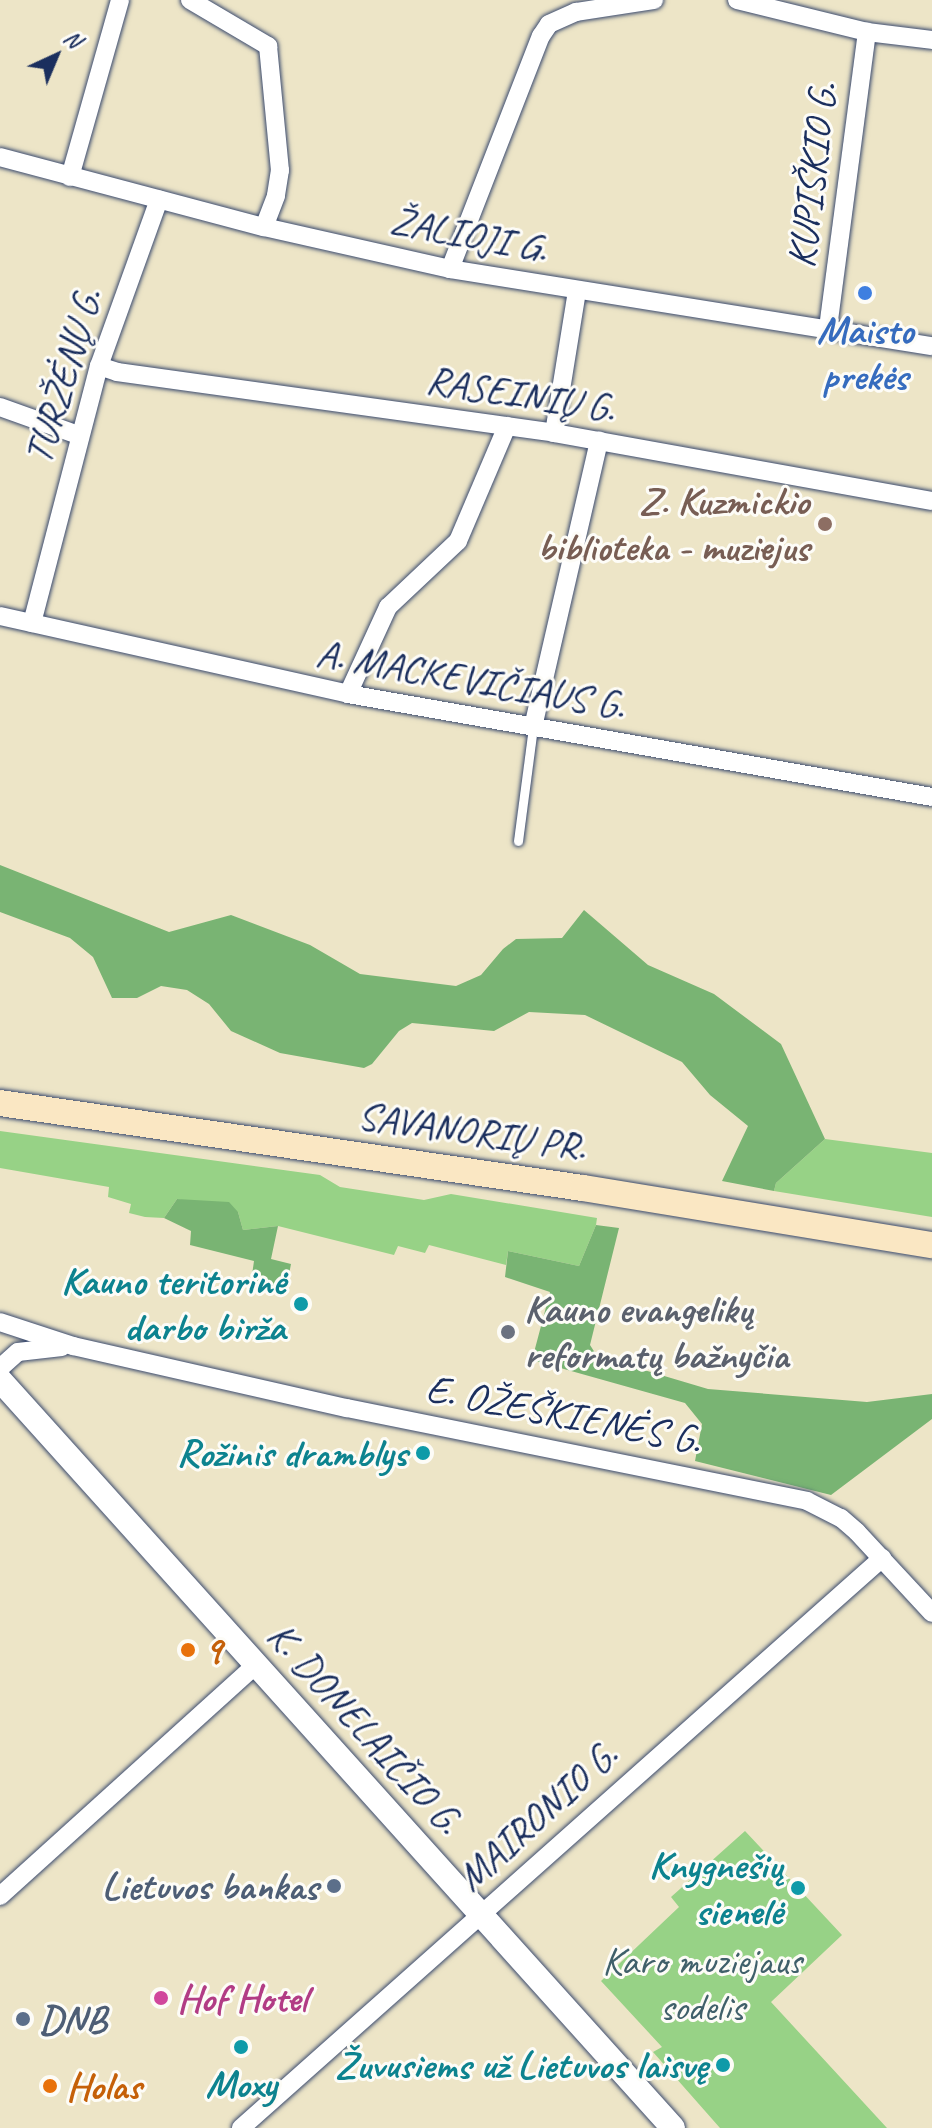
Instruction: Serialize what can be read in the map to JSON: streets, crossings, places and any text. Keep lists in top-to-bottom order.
{
  "streets": {
    "main road": ["SAVANORIŲ PR."],
    "street": [
      "KUPIŠKIO G.",
      "ŽALIOJI G.",
      "TURŽĖNŲ G.",
      "RASEINIŲ G.",
      "A. MACKEVIČIAUS G.",
      "E. OŽEŠKIENĖS G.",
      "K. DONELAIČIO G.",
      "MAIRONIO G."
    ]
  },
  "crossings": [
    ["KUPIŠKIO G.", "ŽALIOJI G."],
    ["ŽALIOJI G.", "TURŽĖNŲ G."],
    ["TURŽĖNŲ G.", "RASEINIŲ G."],
    ["TURŽĖNŲ G.", "A. MACKEVIČIAUS G."],
    ["E. OŽEŠKIENĖS G.", "MAIRONIO G."],
    ["K. DONELAIČIO G.", "MAIRONIO G."]
  ],
  "parks": ["Karo muziejaus sodelis"],
  "places": [
    "Maisto prekės",
    "Z. Kuzmickio biblioteka - muziejus",
    "Kauno teritorinė darbo birža",
    "Kauno evangelikų reformatų bažnyčia",
    "Rožinis dramblys",
    "9",
    "Lietuvos bankas",
    "Knygnešių sienelė",
    "Hof Hotel",
    "DNB",
    "Moxy",
    "Žuvusiems už Lietuvos laisvę",
    "Holas"
  ],
  "north": "top right"
}
